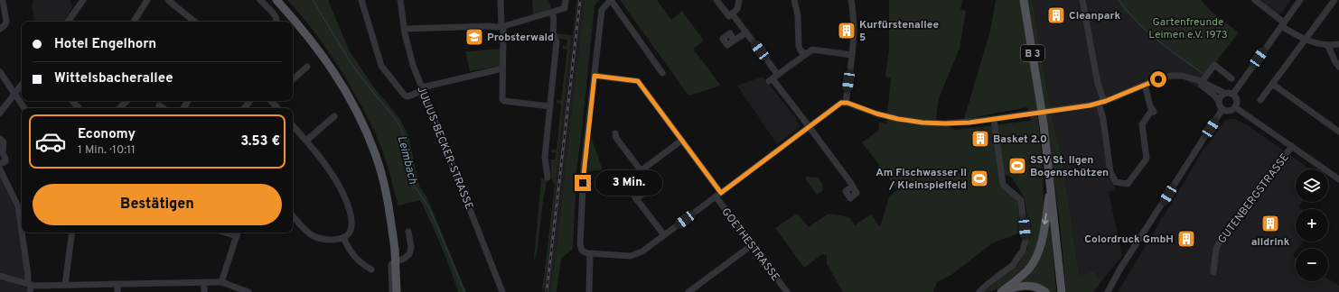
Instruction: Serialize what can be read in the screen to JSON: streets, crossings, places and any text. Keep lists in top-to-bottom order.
{
  "streets": {
    "main road": ["B 3"],
    "street": ["JULIUS-BECKER-STRASSE", "GUTENBERGSTRASSE", "GOETHESTRASSE"]
  },
  "water": ["Leimbach"],
  "parks": ["Gartenfreunde Leimen e.V. 1973"],
  "places": {
    "building": [
      "Cleanpark",
      "Kurfürstenallee 5",
      "Basket 2.0",
      "alldrink",
      "Colordruck GmbH"
    ],
    "school or university": ["Probsterwald"],
    "sports": ["SSV St. Ilgen Bogenschützen", "Am Fischwasser II / Kleinspielfeld"]
  },
  "page": {
    "banner": ["Hotel Engelhorn", "Wittelsbacherallee"],
    "list": [
      {
        "name": "Economy",
        "note": "1 Min. · 10:11",
        "value": "3.53 €"
      }
    ],
    "map_buttons": ["+", "−"],
    "bubble": "3 Min.",
    "buttons": "Bestätigen"
  }
}
